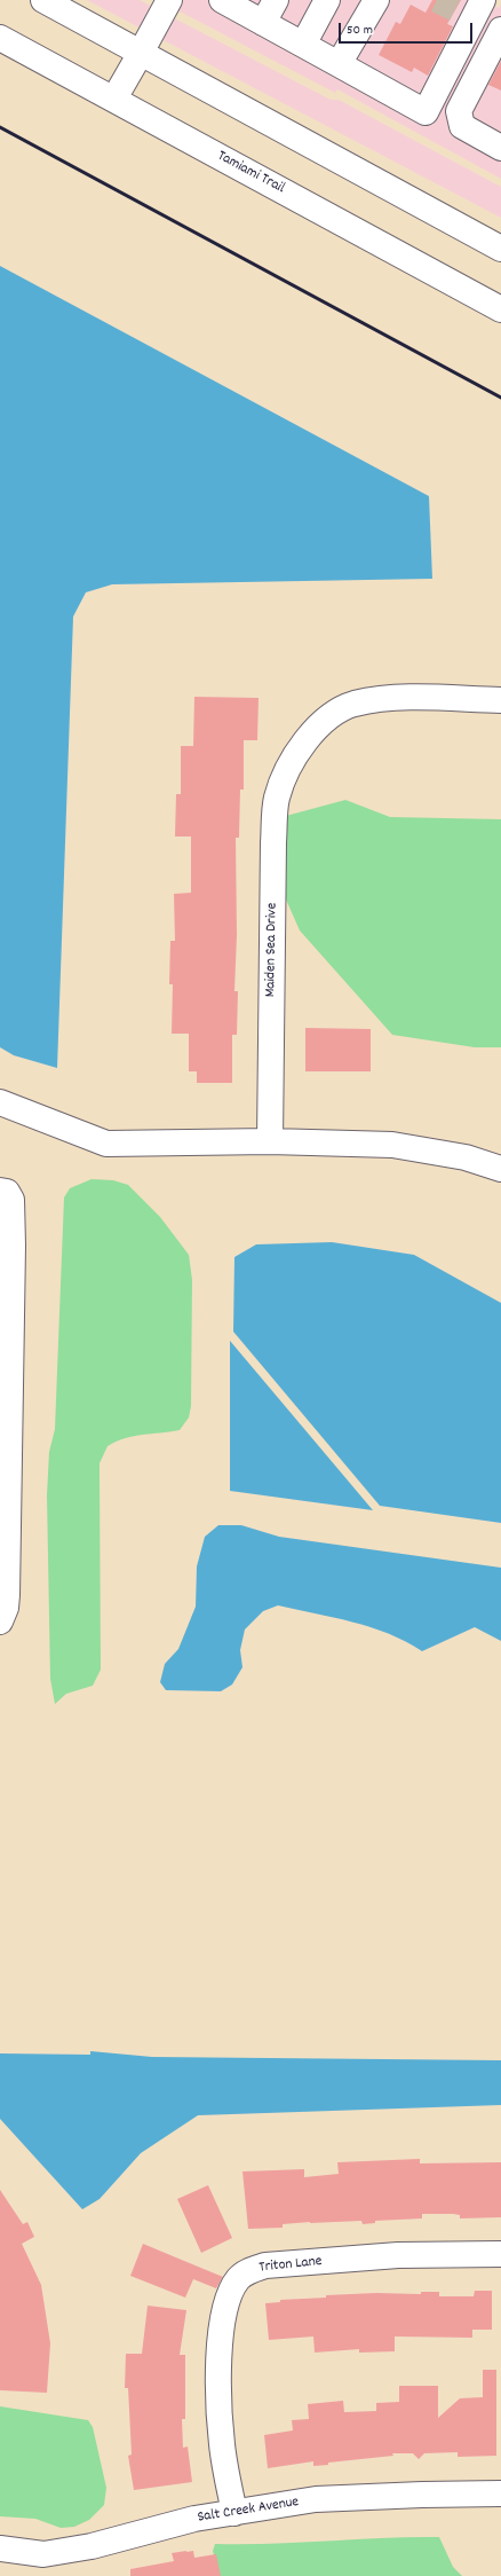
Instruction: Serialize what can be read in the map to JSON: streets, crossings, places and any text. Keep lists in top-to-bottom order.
{
  "streets": {
    "street": [
      "Tamiami Trail",
      "Maiden Sea Drive",
      "Triton Lane",
      "Salt Creek Avenue"
    ]
  },
  "crossings": [
    ["Triton Lane", "Salt Creek Avenue"]
  ],
  "scale_bar": "50 m"
}
